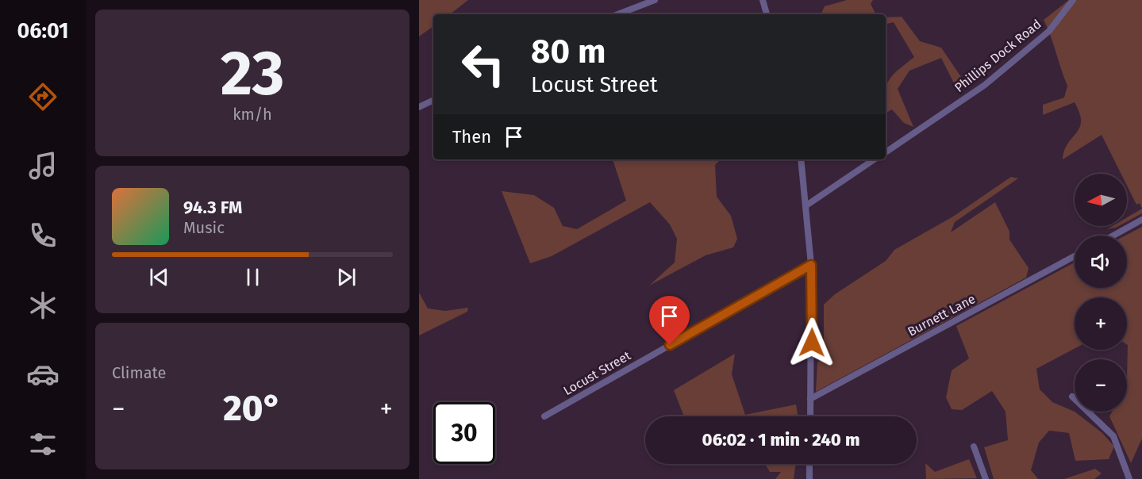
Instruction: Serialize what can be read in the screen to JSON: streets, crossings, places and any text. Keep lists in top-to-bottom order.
{
  "streets": {
    "street": ["Phillips Dock Road", "Burnett Lane", "Locust Street"]
  },
  "north": "left",
  "page": {
    "tabs": "06:01",
    "tile": [
      ["23", "km/h"],
      "Climate"
    ],
    "turn": ["80 m", "Locust Street"],
    "then": "Then",
    "map_buttons": ["+", "−"],
    "song": ["94.3 FM", "Music"],
    "heat": ["−", "20°", "+"],
    "limit": "30",
    "trip": "06:02 · 1 min · 240 m"
  }
}
